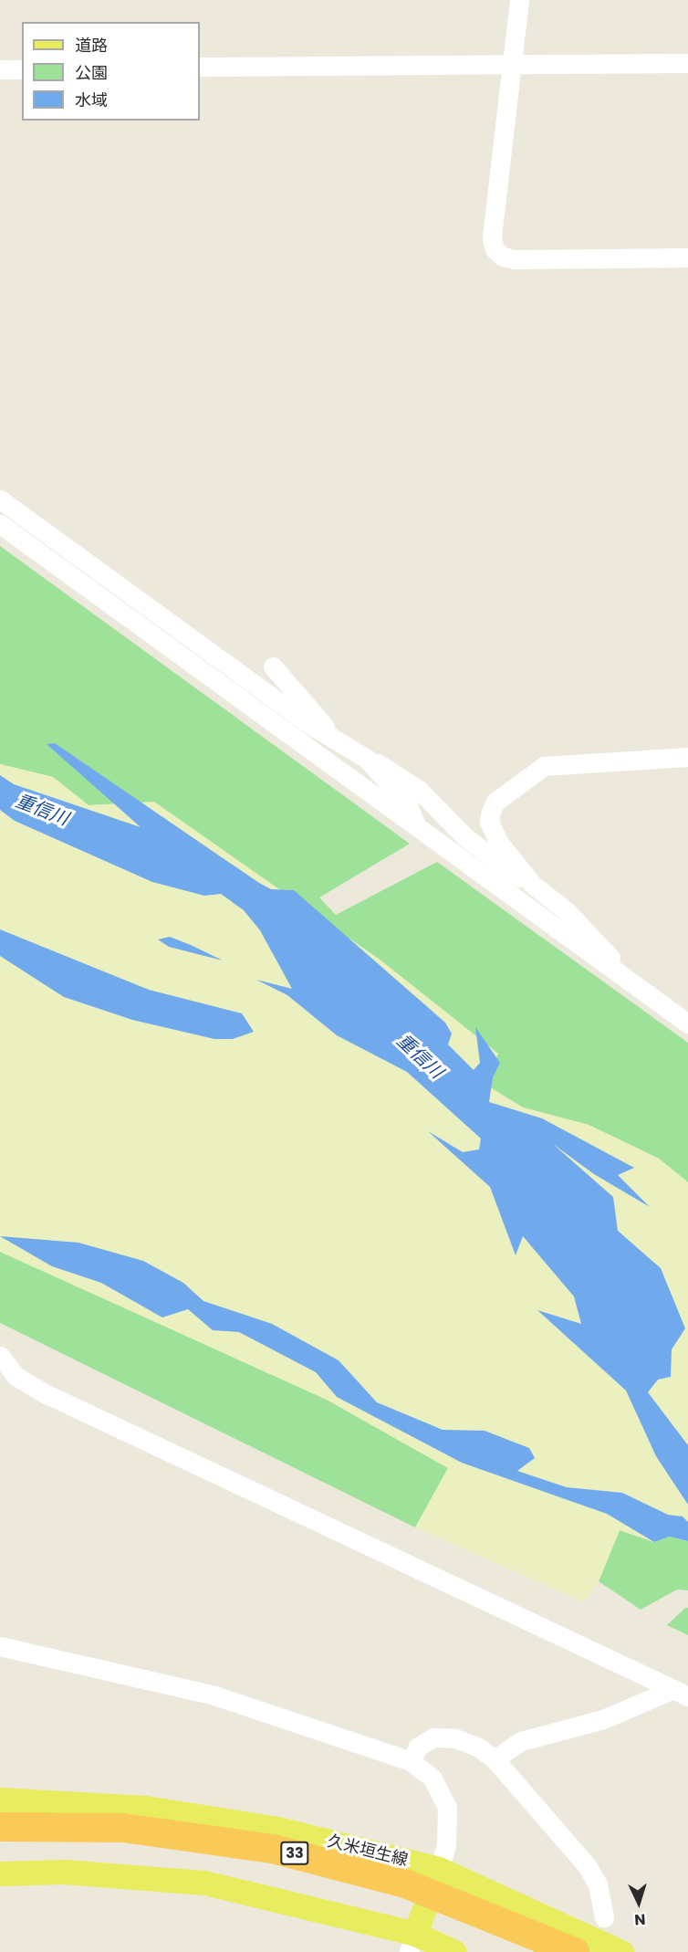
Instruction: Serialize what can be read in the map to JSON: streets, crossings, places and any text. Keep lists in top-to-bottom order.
{
  "streets": {
    "highway": ["33"],
    "main road": ["久米垣生線"]
  },
  "water": ["重信川"],
  "legend": ["道路", "公園", "水域"],
  "north": "bottom"
}
